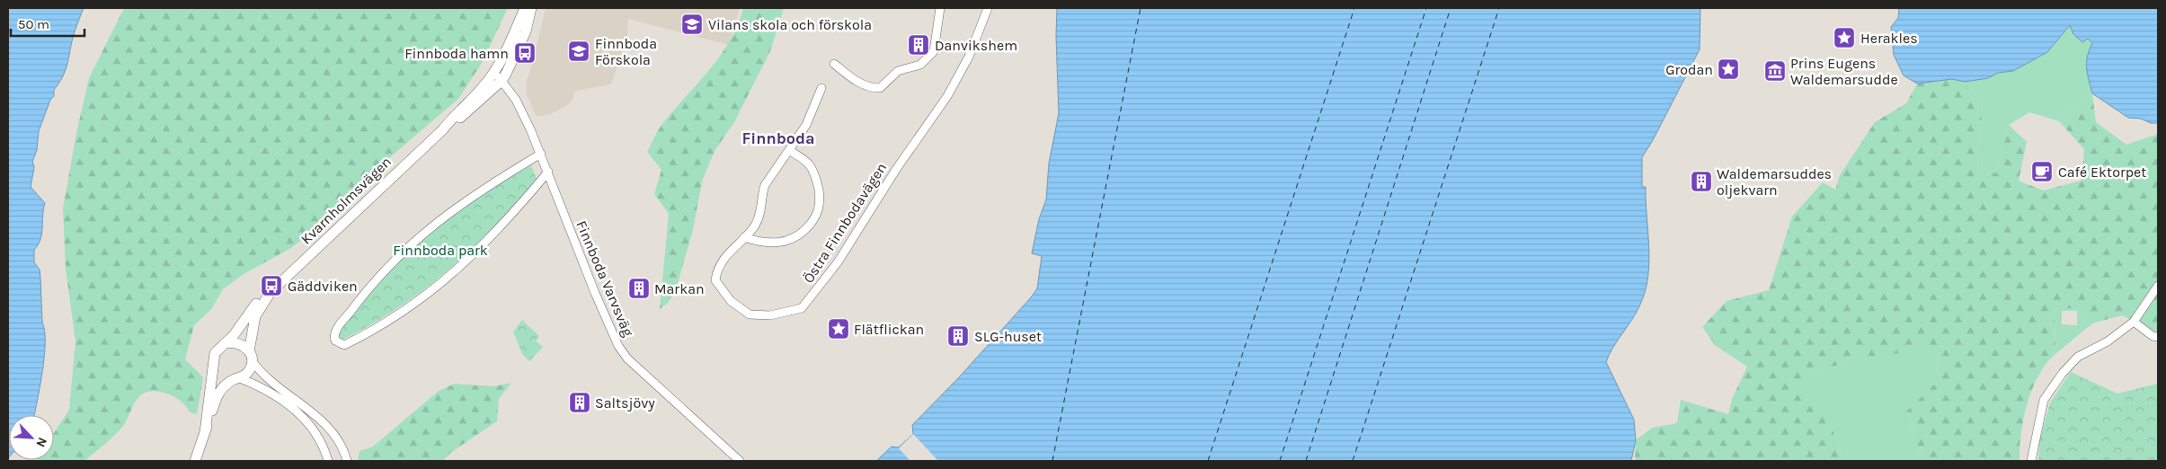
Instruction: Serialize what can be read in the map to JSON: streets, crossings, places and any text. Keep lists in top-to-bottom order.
{
  "streets": {
    "street": ["Kvarnholmsvägen", "Östra Finnbodavägen", "Finnboda Varvsväg"]
  },
  "crossings": [
    ["Kvarnholmsvägen", "Finnboda Varvsväg"]
  ],
  "districts": ["Finnboda"],
  "parks": ["Finnboda park"],
  "places": {
    "school or university": ["Vilans skola och förskola", "Finnboda Förskola"],
    "place": ["Herakles", "Grodan", "Flätflickan"],
    "building": [
      "Danvikshem",
      "Waldemarsuddes oljekvarn",
      "Markan",
      "SLG-huset",
      "Saltsjövy"
    ],
    "bus stop": ["Finnboda hamn", "Gäddviken"],
    "museum": ["Prins Eugens Waldemarsudde"],
    "cafe": ["Café Ektorpet"]
  },
  "scale_bar": "50 m",
  "north": "bottom right"
}
